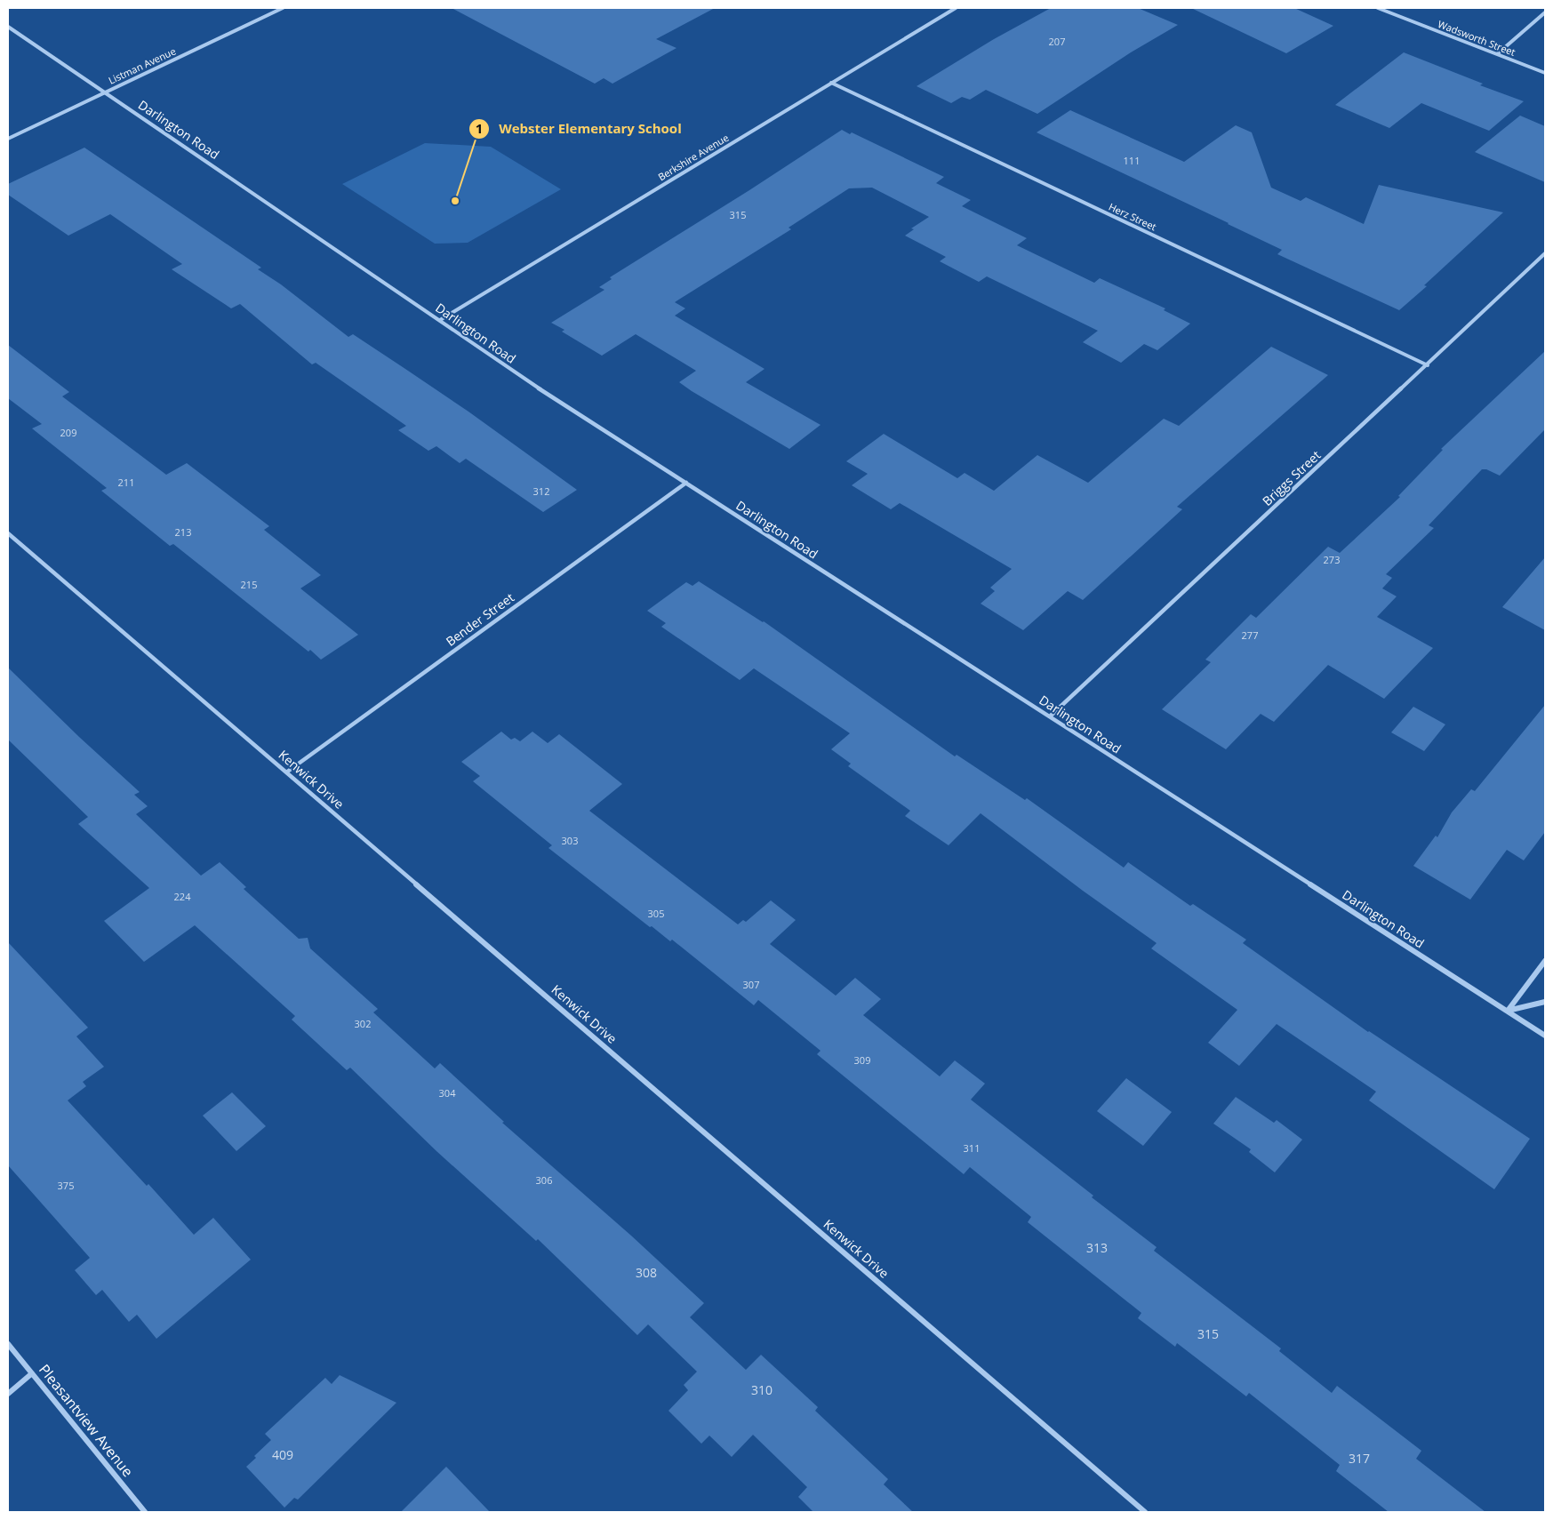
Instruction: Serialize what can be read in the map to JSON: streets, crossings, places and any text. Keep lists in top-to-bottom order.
{
  "streets": {
    "street": [
      "Wadsworth Street",
      "Listman Avenue",
      "Darlington Road",
      "Berkshire Avenue",
      "Herz Street",
      "Briggs Street",
      "Bender Street",
      "Kenwick Drive",
      "Pleasantview Avenue"
    ]
  },
  "crossings": [
    ["Listman Avenue", "Darlington Road"],
    ["Darlington Road", "Berkshire Avenue"],
    ["Darlington Road", "Briggs Street"],
    ["Darlington Road", "Bender Street"],
    ["Berkshire Avenue", "Herz Street"],
    ["Herz Street", "Briggs Street"],
    ["Bender Street", "Kenwick Drive"]
  ],
  "places": ["Webster Elementary School"],
  "house_numbers": [
    "207",
    "111",
    "315",
    "209",
    "211",
    "312",
    "213",
    "273",
    "215",
    "277",
    "303",
    "224",
    "305",
    "307",
    "302",
    "309",
    "304",
    "311",
    "306",
    "375",
    "313",
    "308",
    "315",
    "310",
    "409",
    "317"
  ]
}
